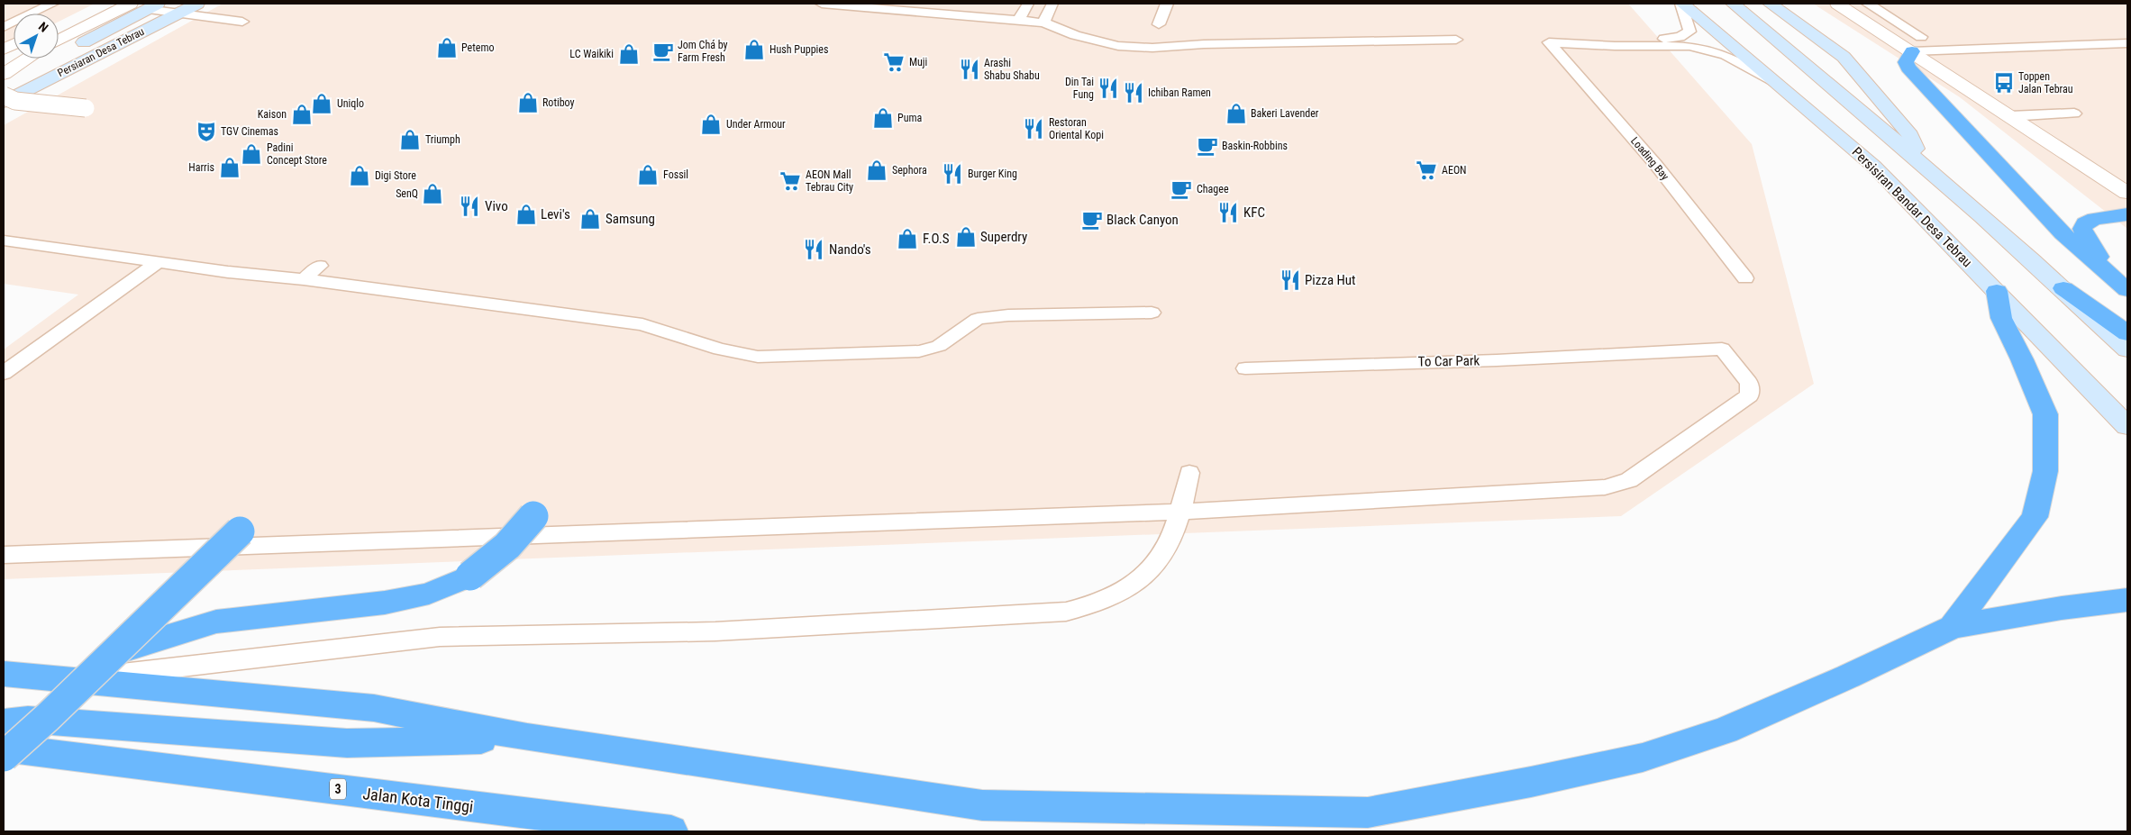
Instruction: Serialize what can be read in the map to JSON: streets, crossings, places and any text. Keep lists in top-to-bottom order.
{
  "streets": {
    "highway": ["3", "Jalan Kota Tinggi"],
    "main road": ["Persiaran Desa Tebrau", "Persisiran Bandar Desa Tebrau"],
    "lane": ["Loading Bay", "To Car Park"]
  },
  "places": {
    "shop": [
      "Petemo",
      "Hush Puppies",
      "LC Waikiki",
      "Rotiboy",
      "Uniqlo",
      "Bakeri Lavender",
      "Kaison",
      "Puma",
      "Under Armour",
      "Triumph",
      "Padini Concept Store",
      "Harris",
      "Sephora",
      "Fossil",
      "Digi Store",
      "SenQ",
      "Levi's",
      "Samsung",
      "Superdry",
      "F.O.S"
    ],
    "cafe": [
      "Jom Chá by Farm Fresh",
      "Baskin-Robbins",
      "Chagee",
      "Black Canyon"
    ],
    "supermarket": ["Muji", "AEON", "AEON Mall Tebrau City"],
    "restaurant": [
      "Arashi Shabu Shabu",
      "Din Tai Fung",
      "Ichiban Ramen",
      "Restoran Oriental Kopi",
      "Burger King",
      "Vivo",
      "KFC",
      "Nando's",
      "Pizza Hut"
    ],
    "bus stop": ["Toppen Jalan Tebrau"],
    "theatre": ["TGV Cinemas"]
  },
  "north": "top right"
}
